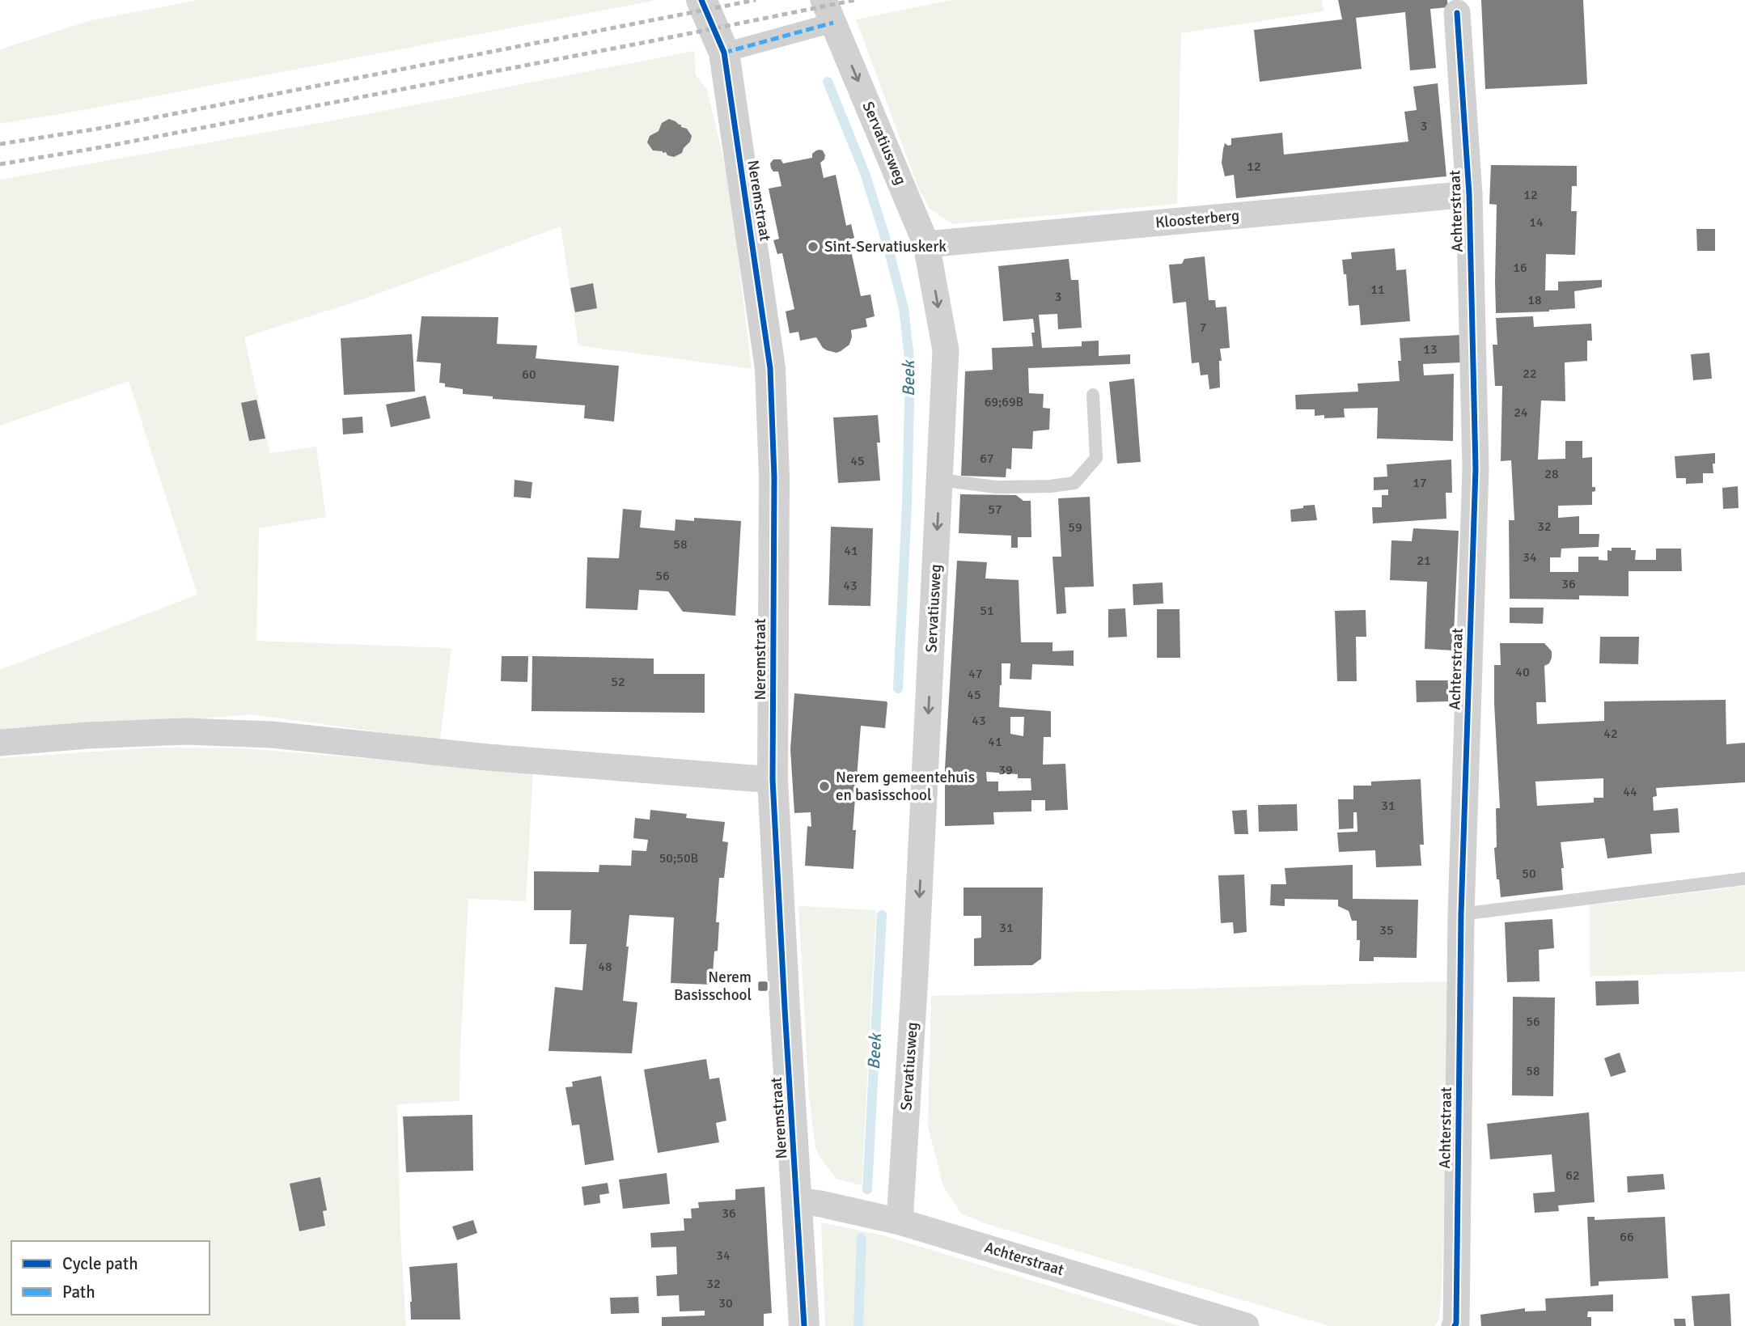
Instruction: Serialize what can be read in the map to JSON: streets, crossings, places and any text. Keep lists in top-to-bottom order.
{
  "streets": {
    "street": [
      "Servatiusweg",
      "Neremstraat",
      "Achterstraat",
      "Kloosterberg"
    ]
  },
  "crossings": [
    ["Servatiusweg", "Neremstraat"],
    ["Servatiusweg", "Achterstraat"],
    ["Servatiusweg", "Kloosterberg"],
    ["Achterstraat", "Kloosterberg"]
  ],
  "one_way": ["Servatiusweg"],
  "water": ["Beek"],
  "places": {
    "other": ["Sint-Servatiuskerk", "Nerem gemeentehuis en basisschool"],
    "transit": ["Nerem Basisschool"]
  },
  "house_numbers": [
    "3",
    "12",
    "12",
    "14",
    "16",
    "11",
    "3",
    "18",
    "7",
    "13",
    "22",
    "60",
    "69;69B",
    "24",
    "67",
    "45",
    "28",
    "17",
    "57",
    "32",
    "59",
    "58",
    "41",
    "34",
    "21",
    "56",
    "36",
    "43",
    "51",
    "40",
    "47",
    "52",
    "45",
    "43",
    "42",
    "41",
    "39",
    "44",
    "31",
    "50;50B",
    "50",
    "31",
    "35",
    "48",
    "56",
    "58",
    "62",
    "36",
    "66",
    "34",
    "32",
    "30"
  ],
  "legend": ["Cycle path", "Path"]
}
